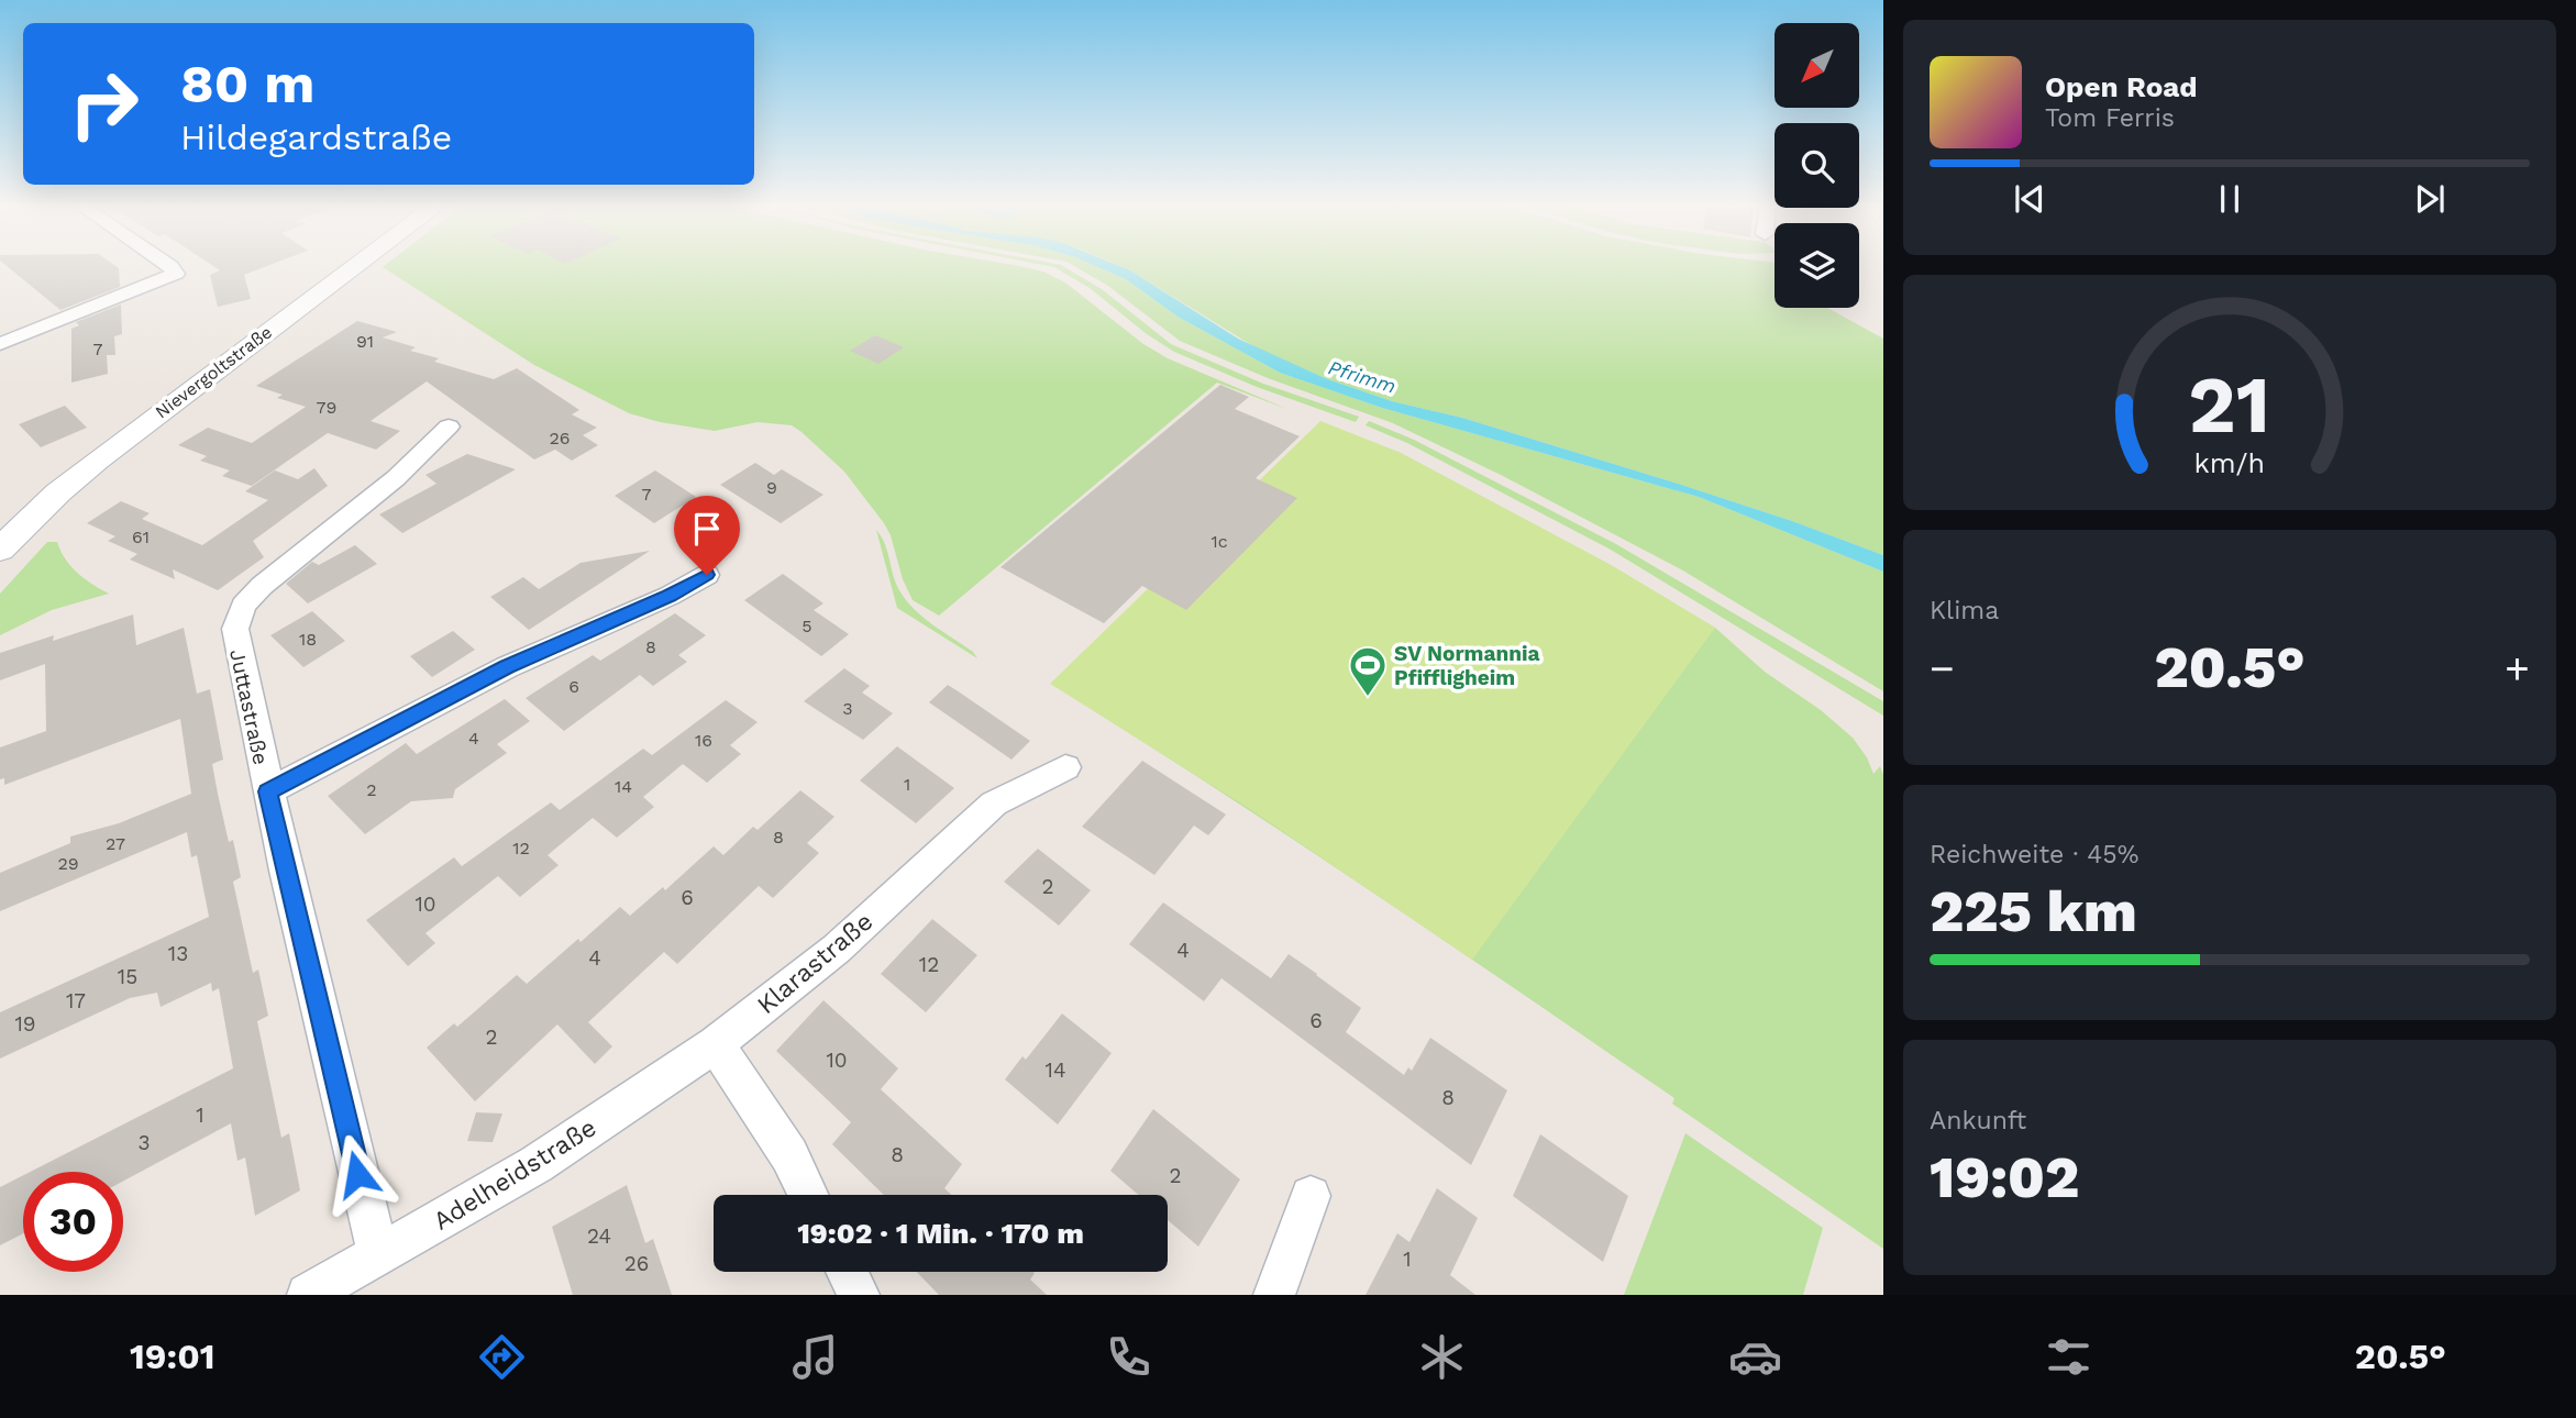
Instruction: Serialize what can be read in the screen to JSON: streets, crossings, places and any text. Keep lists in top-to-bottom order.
{
  "streets": {
    "street": [
      "Nievergoltstraße",
      "Juttastraße",
      "Klarastraße",
      "Adelheidstraße"
    ]
  },
  "crossings": [
    ["Juttastraße", "Adelheidstraße"],
    ["Klarastraße", "Adelheidstraße"]
  ],
  "water": ["Pfrimm"],
  "places": {
    "sports": ["SV Normannia Pfiffligheim"]
  },
  "house_numbers": [
    "91",
    "7",
    "79",
    "26",
    "9",
    "7",
    "61",
    "1c",
    "5",
    "18",
    "8",
    "6",
    "3",
    "4",
    "16",
    "1",
    "14",
    "2",
    "8",
    "27",
    "12",
    "29",
    "2",
    "6",
    "10",
    "4",
    "13",
    "4",
    "12",
    "15",
    "17",
    "6",
    "19",
    "2",
    "10",
    "14",
    "8",
    "1",
    "3",
    "8",
    "2",
    "24",
    "1",
    "26"
  ],
  "north": "bottom left",
  "page": {
    "turn": ["80 m", "Hildegardstraße"],
    "song": ["Open Road", "Tom Ferris"],
    "tile": [
      "Klima",
      ["Reichweite · 45%", "225 km"],
      ["Ankunft", "19:02"]
    ],
    "heat": ["−", "20.5°", "+"],
    "limit": "30",
    "trip": "19:02 · 1 Min. · 170 m",
    "tabs": ["19:01", "20.5°"],
    "gauge": ["21", "km/h"]
  }
}
